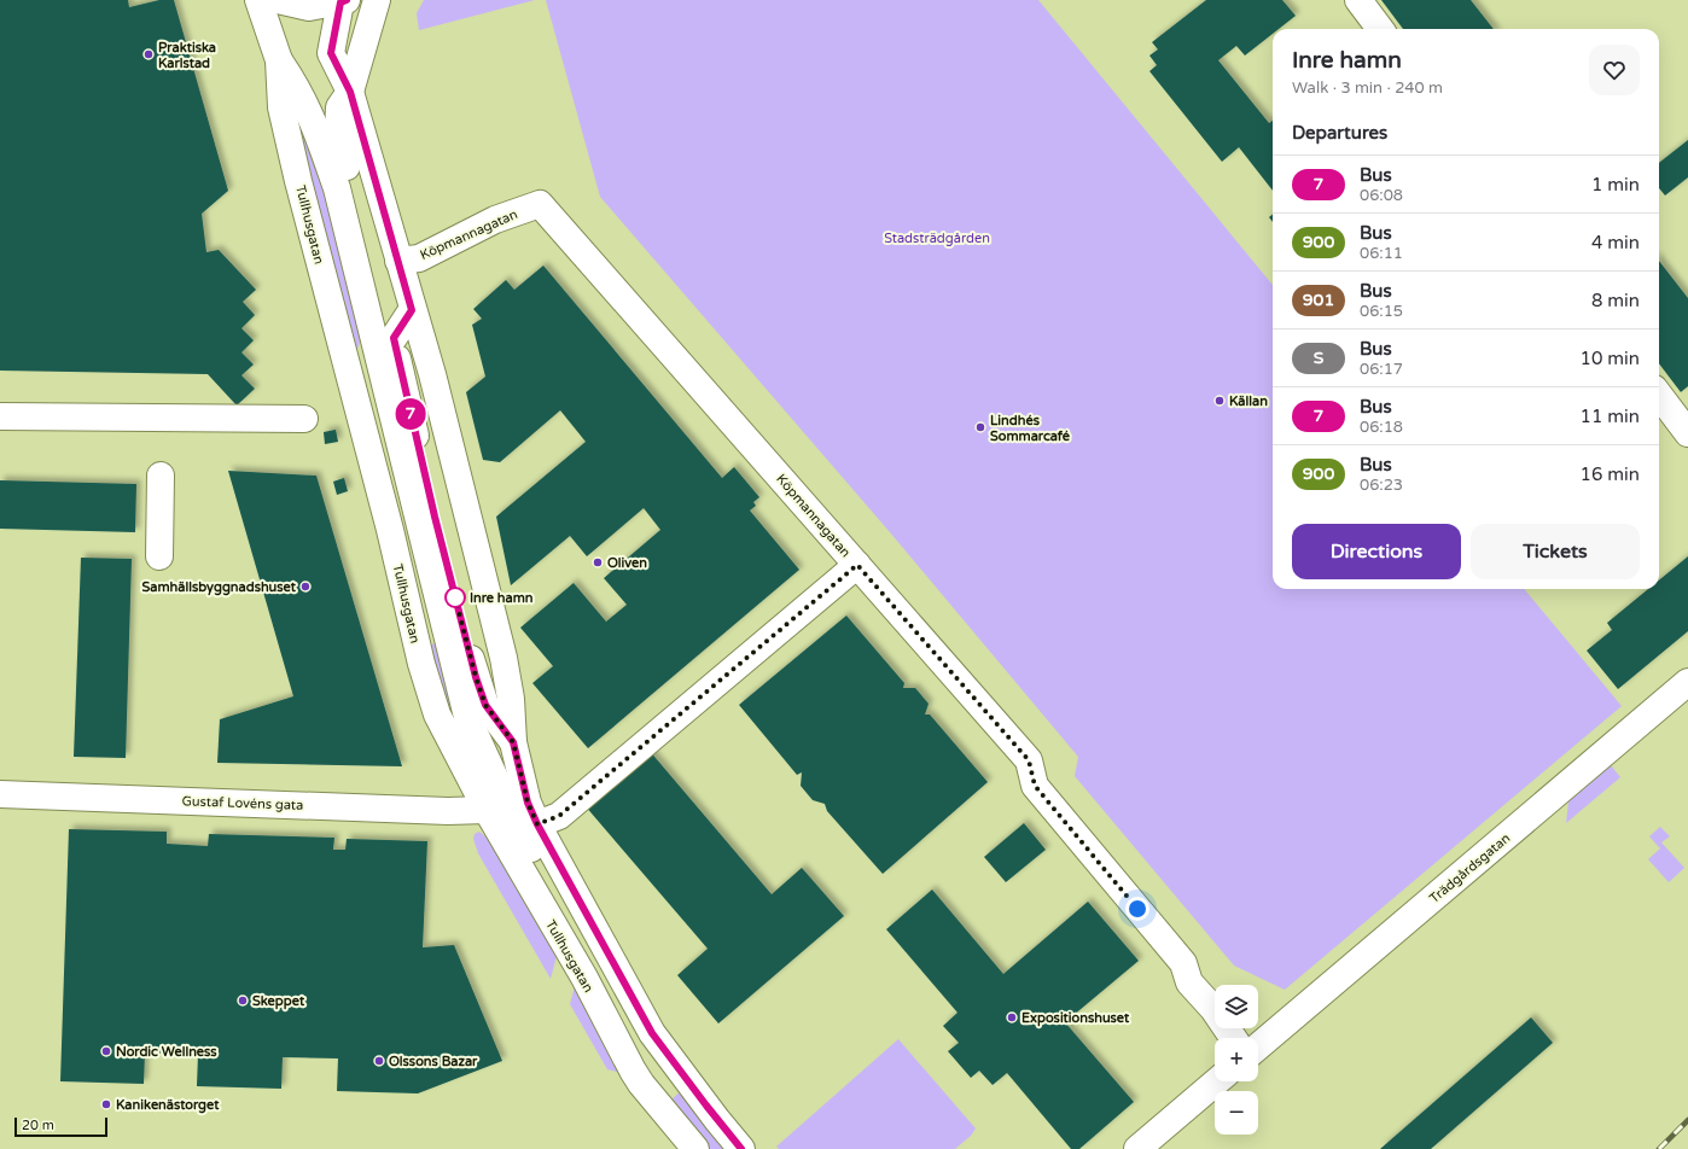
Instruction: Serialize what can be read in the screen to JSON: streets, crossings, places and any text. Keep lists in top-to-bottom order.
{
  "streets": {
    "street": [
      "Tullhusgatan",
      "Köpmannagatan",
      "Gustaf Lovéns gata",
      "Trädgårdsgatan"
    ]
  },
  "crossings": [
    ["Tullhusgatan", "Gustaf Lovéns gata"]
  ],
  "parks": ["Stadsträdgården"],
  "places": [
    "Praktiska Karlstad",
    "Källan",
    "Lindhés Sommarcafé",
    "Oliven",
    "Samhällsbyggnadshuset",
    "Inre hamn",
    "Skeppet",
    "Expositionshuset",
    "Nordic Wellness",
    "Olssons Bazar",
    "Kanikenästorget"
  ],
  "lines": ["bus line 7"],
  "scale_bar": "20 m",
  "page": {
    "on_map": "7",
    "heading": [
      ["Inre hamn", "Walk · 3 min · 240 m"],
      "Departures"
    ],
    "list": [
      {
        "mark": "7",
        "name": "Bus",
        "note": "06:08",
        "value": "1 min"
      },
      {
        "mark": "900",
        "name": "Bus",
        "note": "06:11",
        "value": "4 min"
      },
      {
        "mark": "901",
        "name": "Bus",
        "note": "06:15",
        "value": "8 min"
      },
      {
        "mark": "S",
        "name": "Bus",
        "note": "06:17",
        "value": "10 min"
      },
      {
        "mark": "7",
        "name": "Bus",
        "note": "06:18",
        "value": "11 min"
      },
      {
        "mark": "900",
        "name": "Bus",
        "note": "06:23",
        "value": "16 min"
      }
    ],
    "buttons": ["Directions", "Tickets"],
    "map_buttons": ["+", "−"],
    "scale": "20 m"
  }
}
